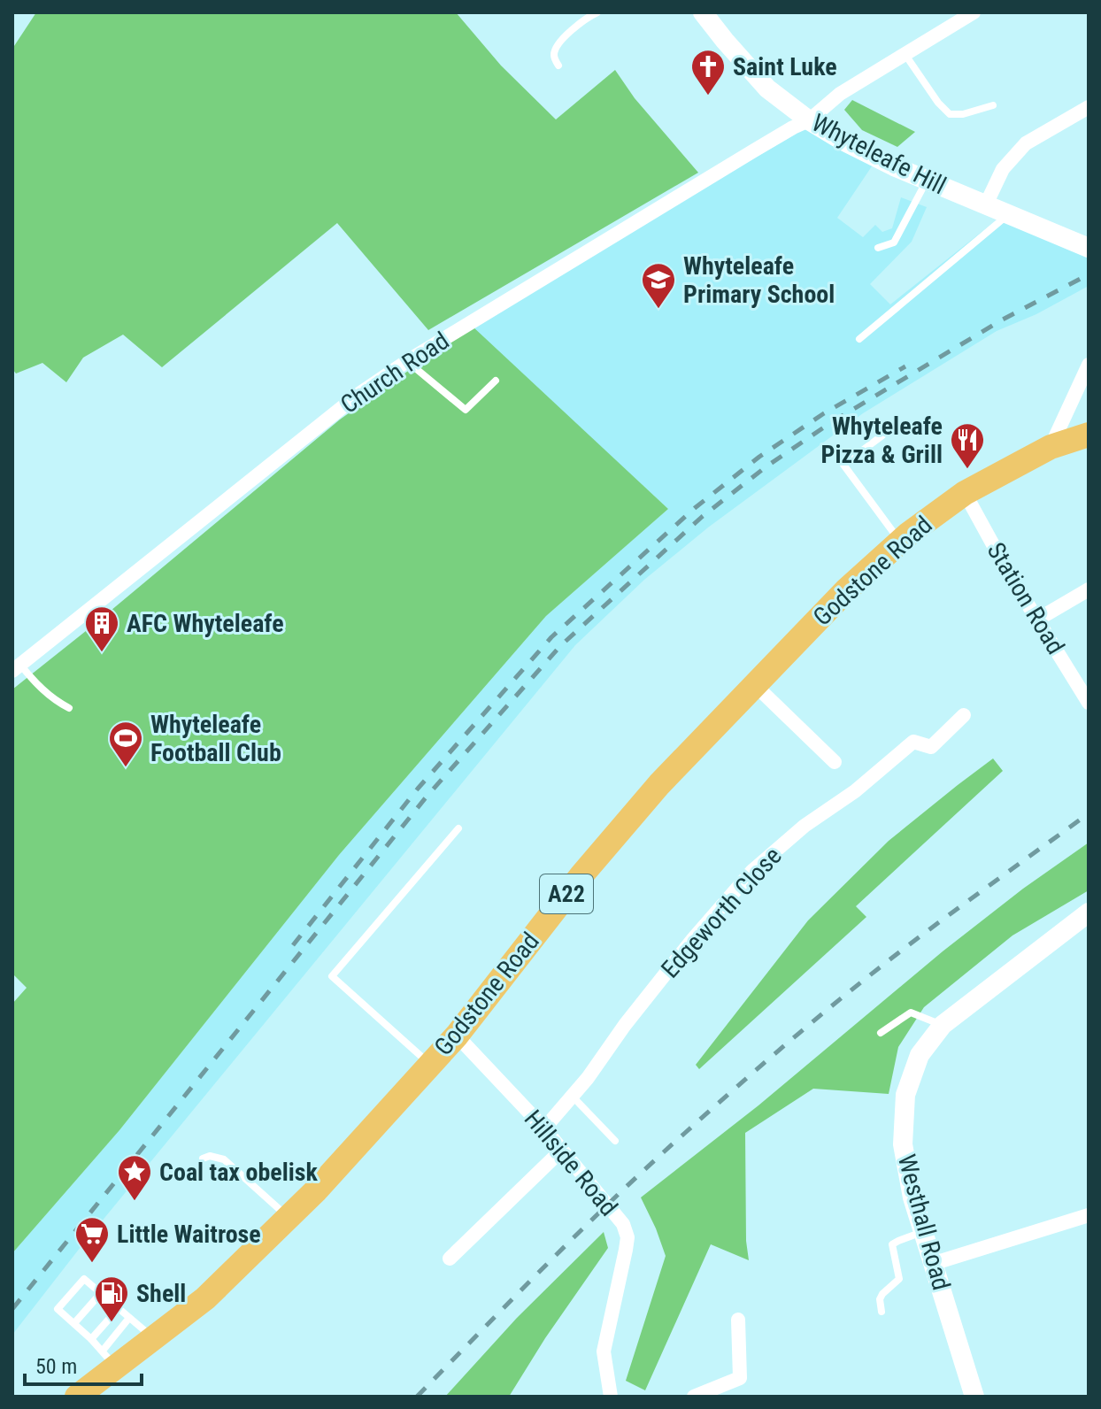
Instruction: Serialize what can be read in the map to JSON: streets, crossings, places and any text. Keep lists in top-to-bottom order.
{
  "streets": {
    "highway": ["Godstone Road", "A22"],
    "street": [
      "Whyteleafe Hill",
      "Church Road",
      "Station Road",
      "Edgeworth Close",
      "Hillside Road",
      "Westhall Road"
    ]
  },
  "crossings": [
    ["Whyteleafe Hill", "Church Road"],
    ["Godstone Road", "Station Road"],
    ["Godstone Road", "Hillside Road"],
    ["Edgeworth Close", "Hillside Road"]
  ],
  "places": {
    "church": ["Saint Luke"],
    "school or university": ["Whyteleafe Primary School"],
    "restaurant": ["Whyteleafe Pizza & Grill"],
    "building": ["AFC Whyteleafe"],
    "sports": ["Whyteleafe Football Club"],
    "place": ["Coal tax obelisk"],
    "supermarket": ["Little Waitrose"],
    "fuel station": ["Shell"]
  },
  "scale_bar": "50 m"
}
